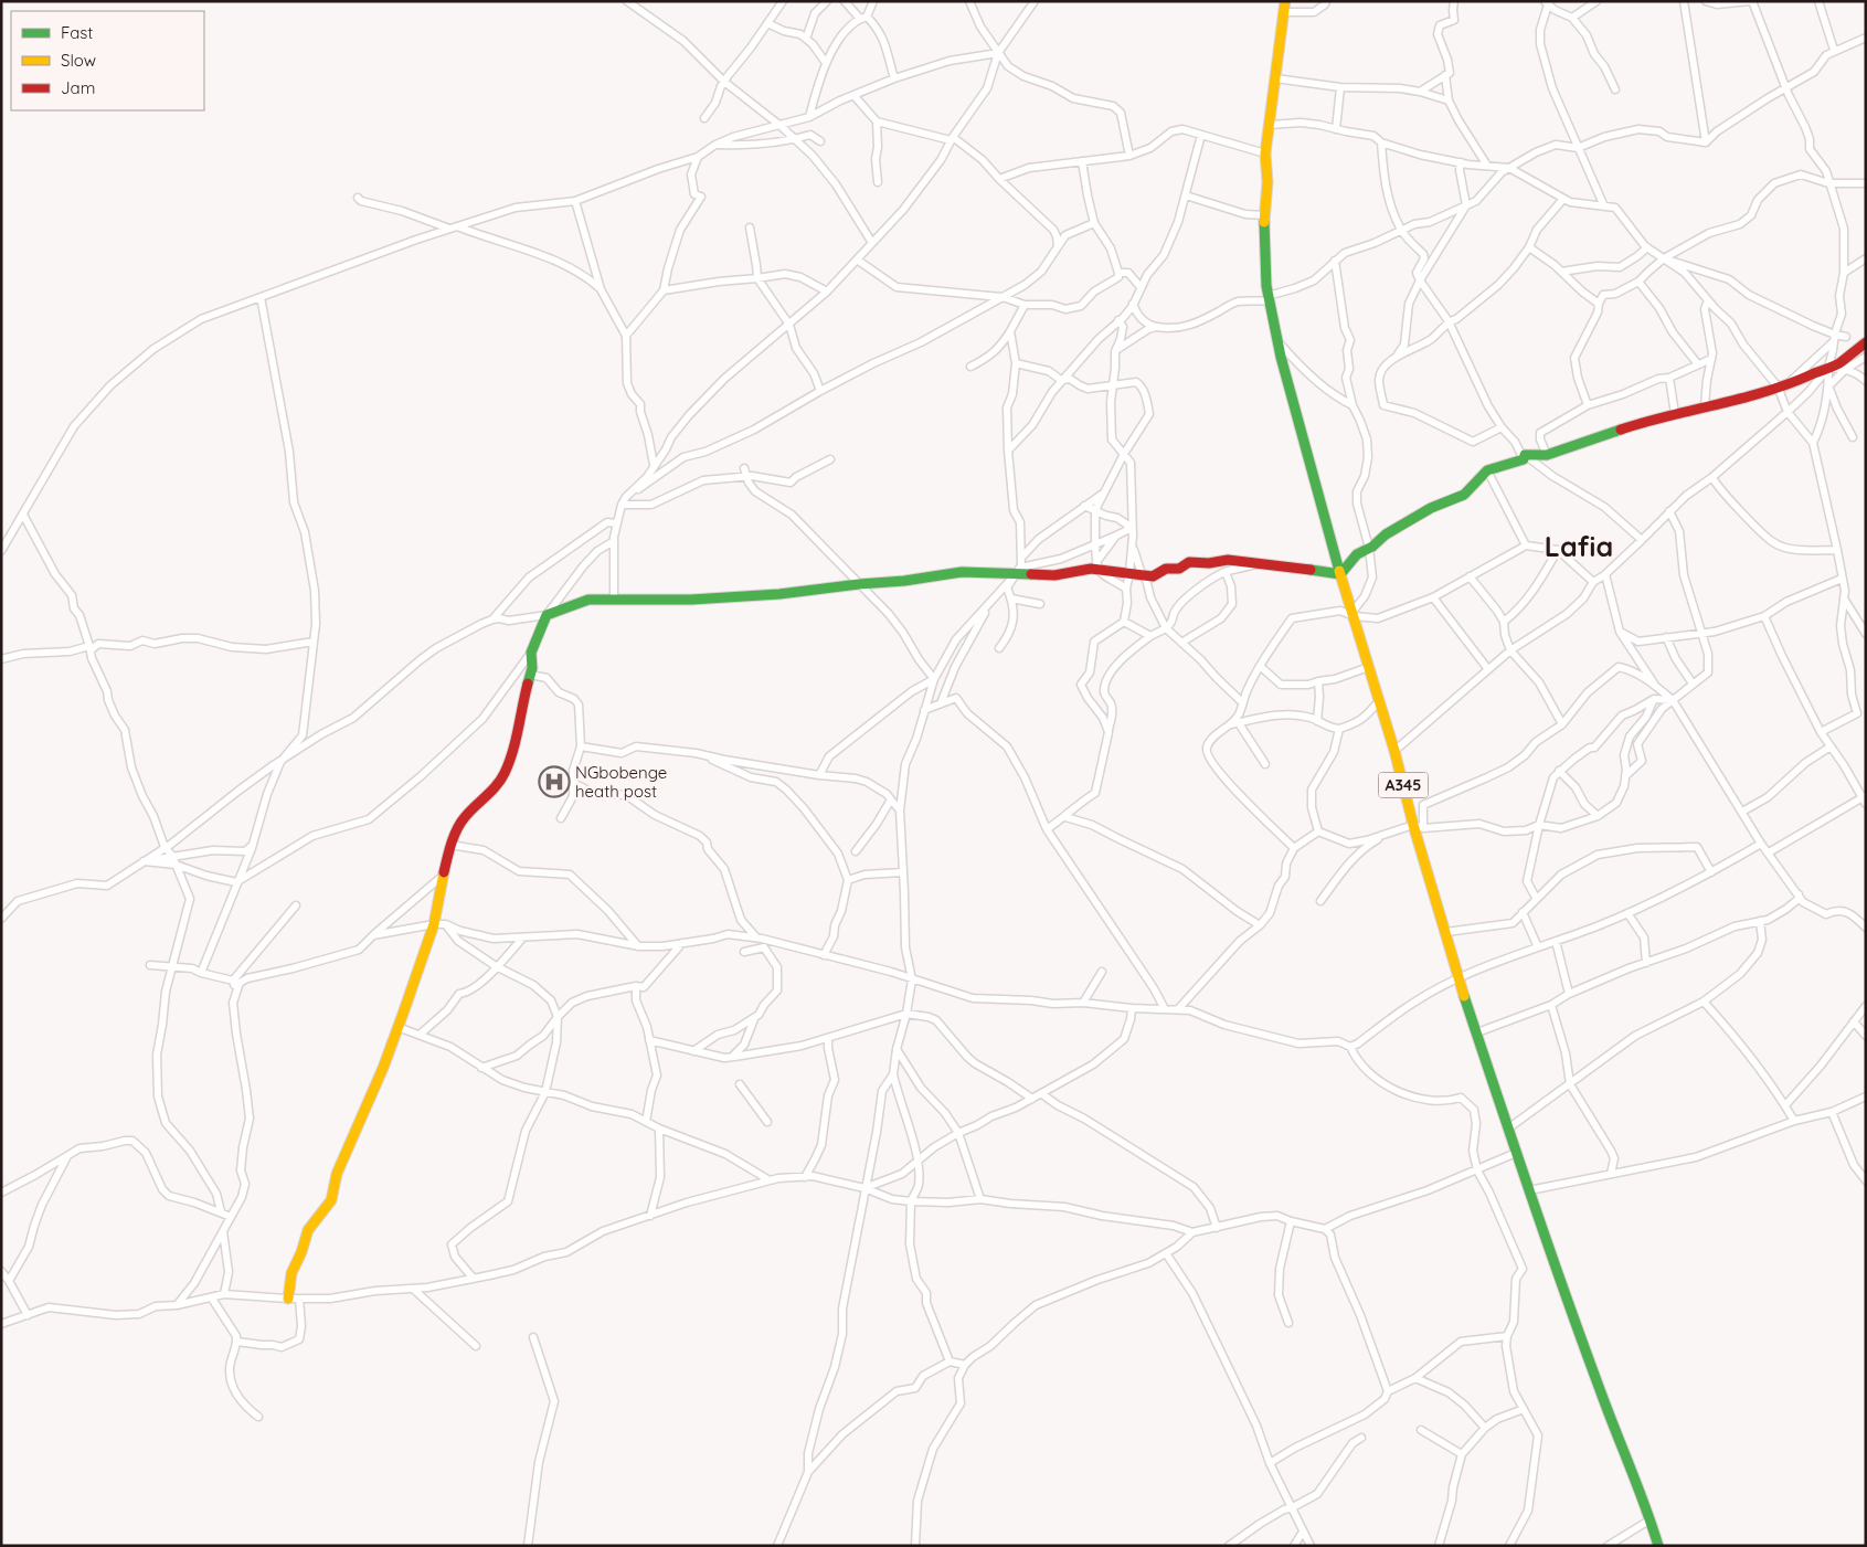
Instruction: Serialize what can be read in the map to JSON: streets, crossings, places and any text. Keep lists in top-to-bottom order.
{
  "streets": {
    "main road": ["A345"]
  },
  "districts": ["Lafia"],
  "places": {
    "hospital": ["NGbobenge heath post"]
  },
  "legend": ["Fast", "Slow", "Jam"]
}
